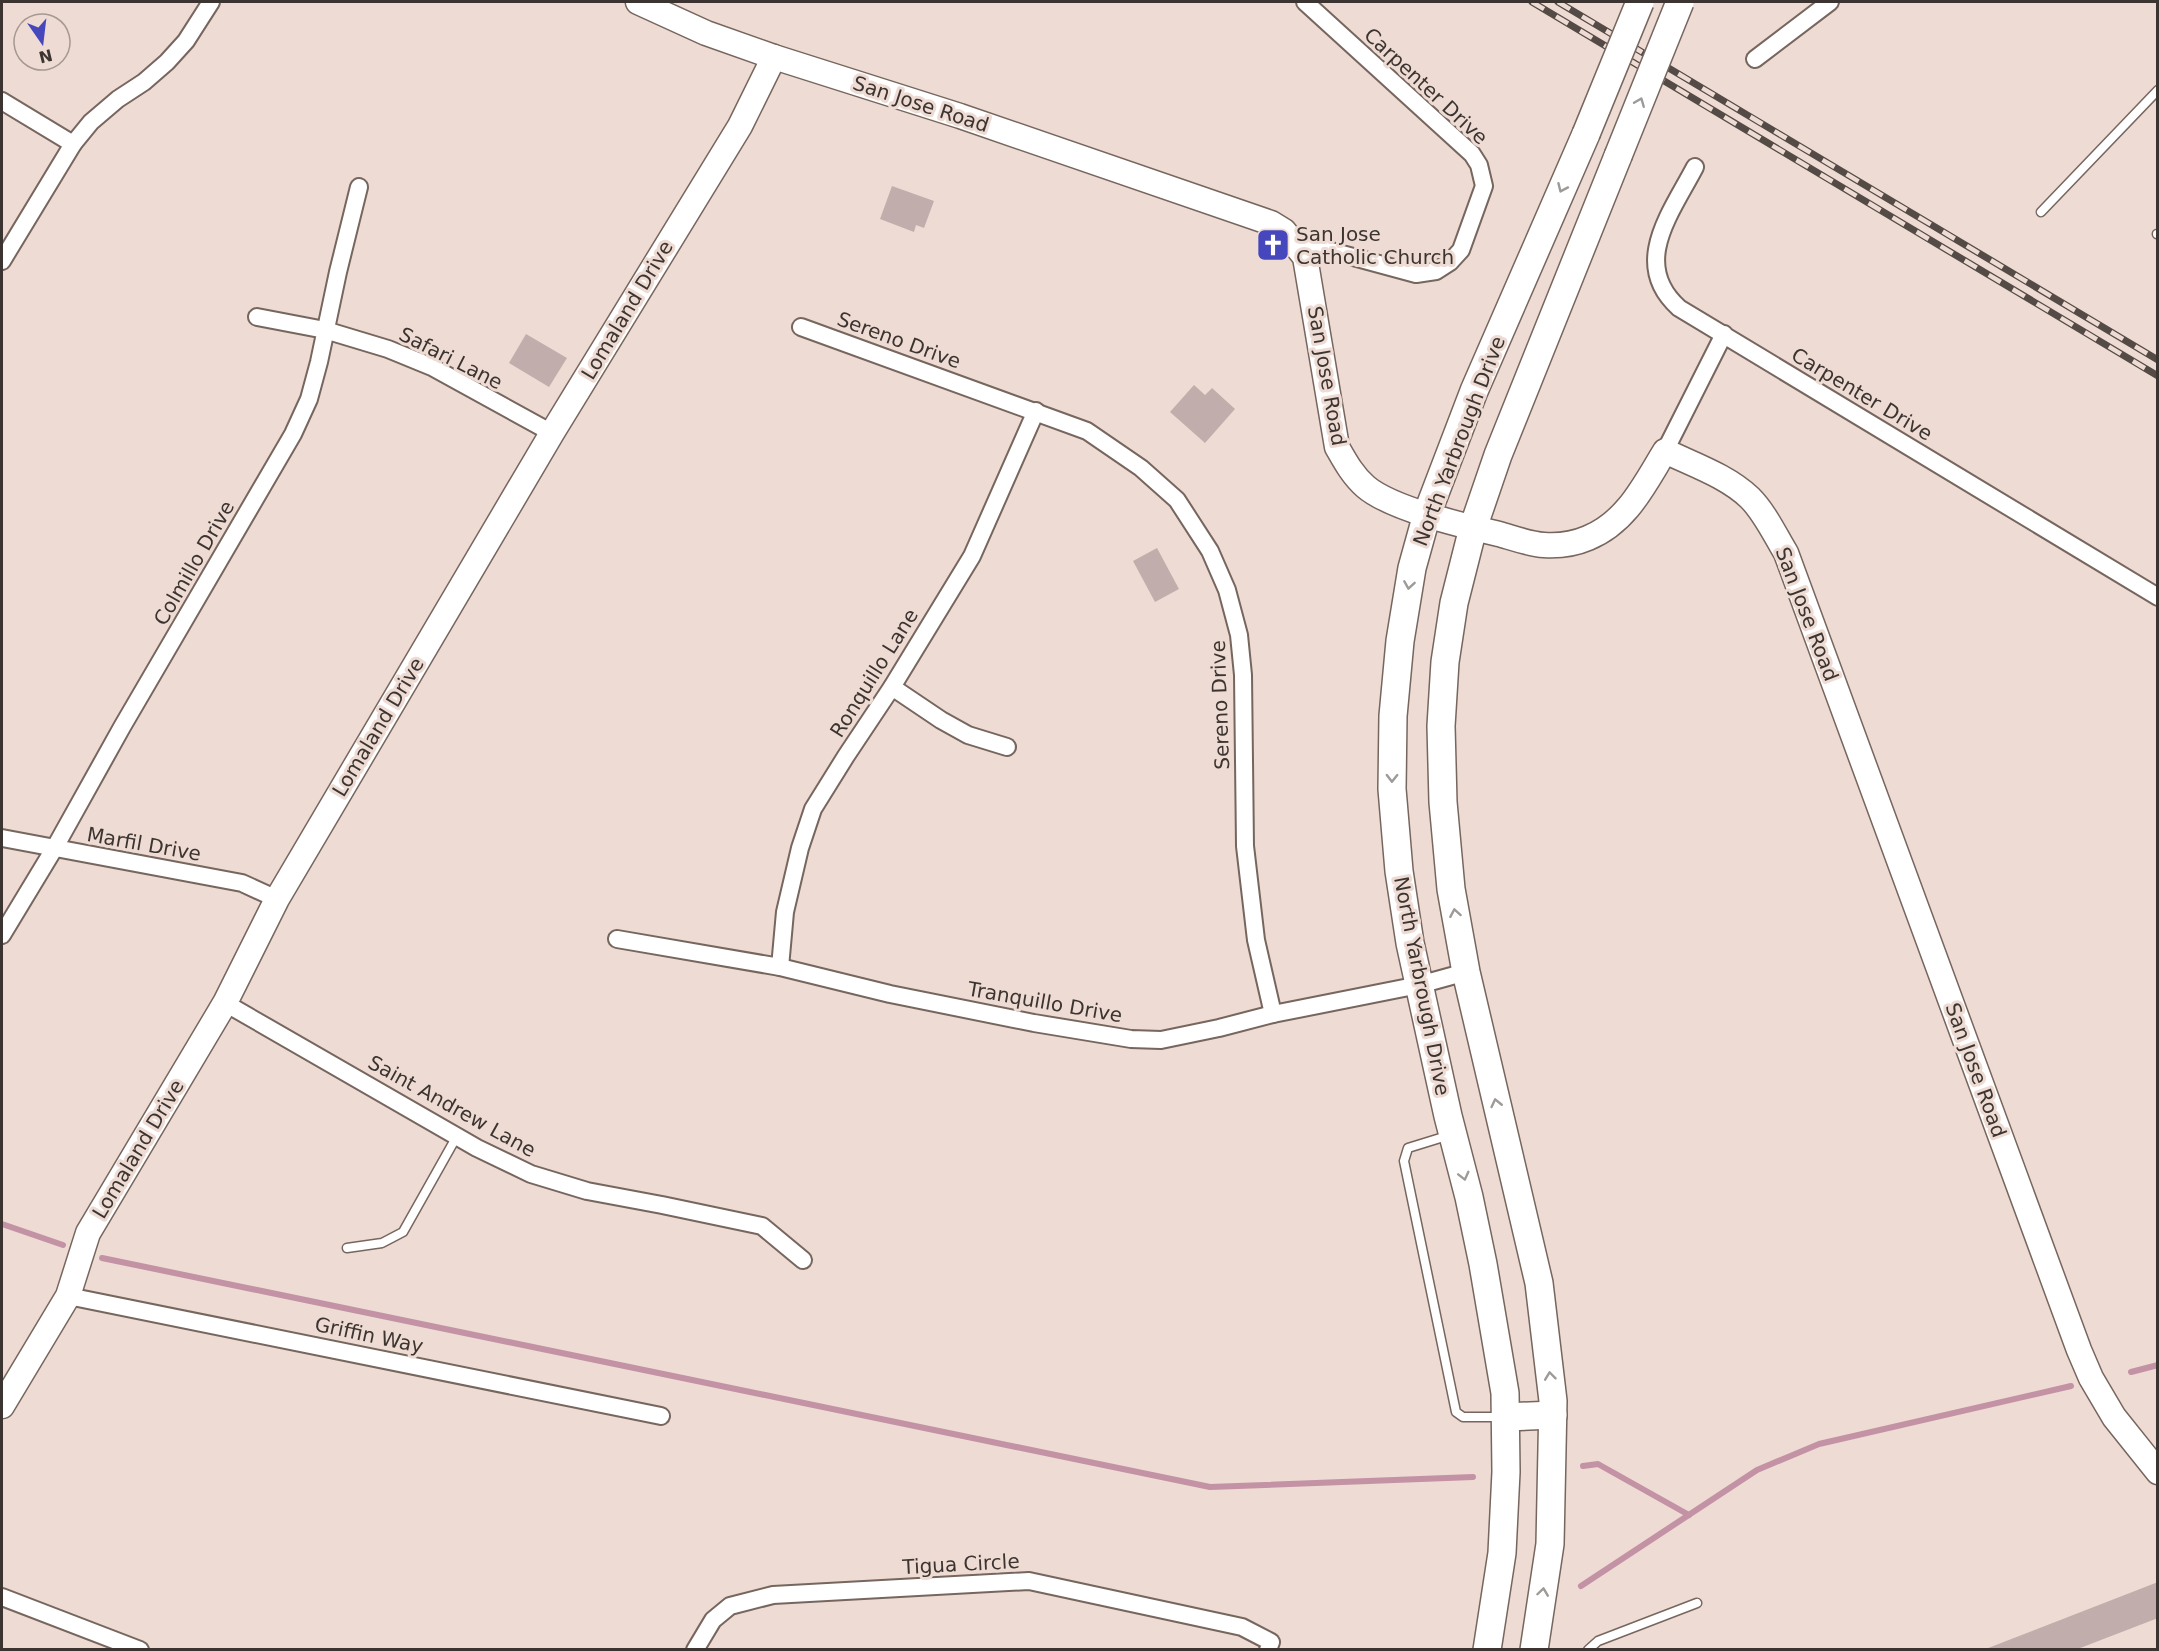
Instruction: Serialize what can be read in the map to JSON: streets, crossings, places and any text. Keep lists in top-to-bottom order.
{
  "streets": {
    "main road": ["North Yarbrough Drive"],
    "street": [
      "Carpenter Drive",
      "San Jose Road",
      "Lomaland Drive",
      "Sereno Drive",
      "Safari Lane",
      "Colmillo Drive",
      "Ronquillo Lane",
      "Marfil Drive",
      "Tranquillo Drive",
      "Saint Andrew Lane",
      "Griffin Way",
      "Tigua Circle"
    ]
  },
  "crossings": [
    ["Carpenter Drive", "San Jose Road"],
    ["San Jose Road", "Lomaland Drive"],
    ["San Jose Road", "North Yarbrough Drive"],
    ["Lomaland Drive", "Safari Lane"],
    ["Lomaland Drive", "Marfil Drive"],
    ["Lomaland Drive", "Saint Andrew Lane"],
    ["Lomaland Drive", "Griffin Way"],
    ["Sereno Drive", "Ronquillo Lane"],
    ["Sereno Drive", "Tranquillo Drive"],
    ["Safari Lane", "Colmillo Drive"],
    ["North Yarbrough Drive", "Tranquillo Drive"],
    ["Colmillo Drive", "Marfil Drive"],
    ["Ronquillo Lane", "Tranquillo Drive"]
  ],
  "places": {
    "church": ["San Jose Catholic Church"]
  },
  "north": "bottom"
}
